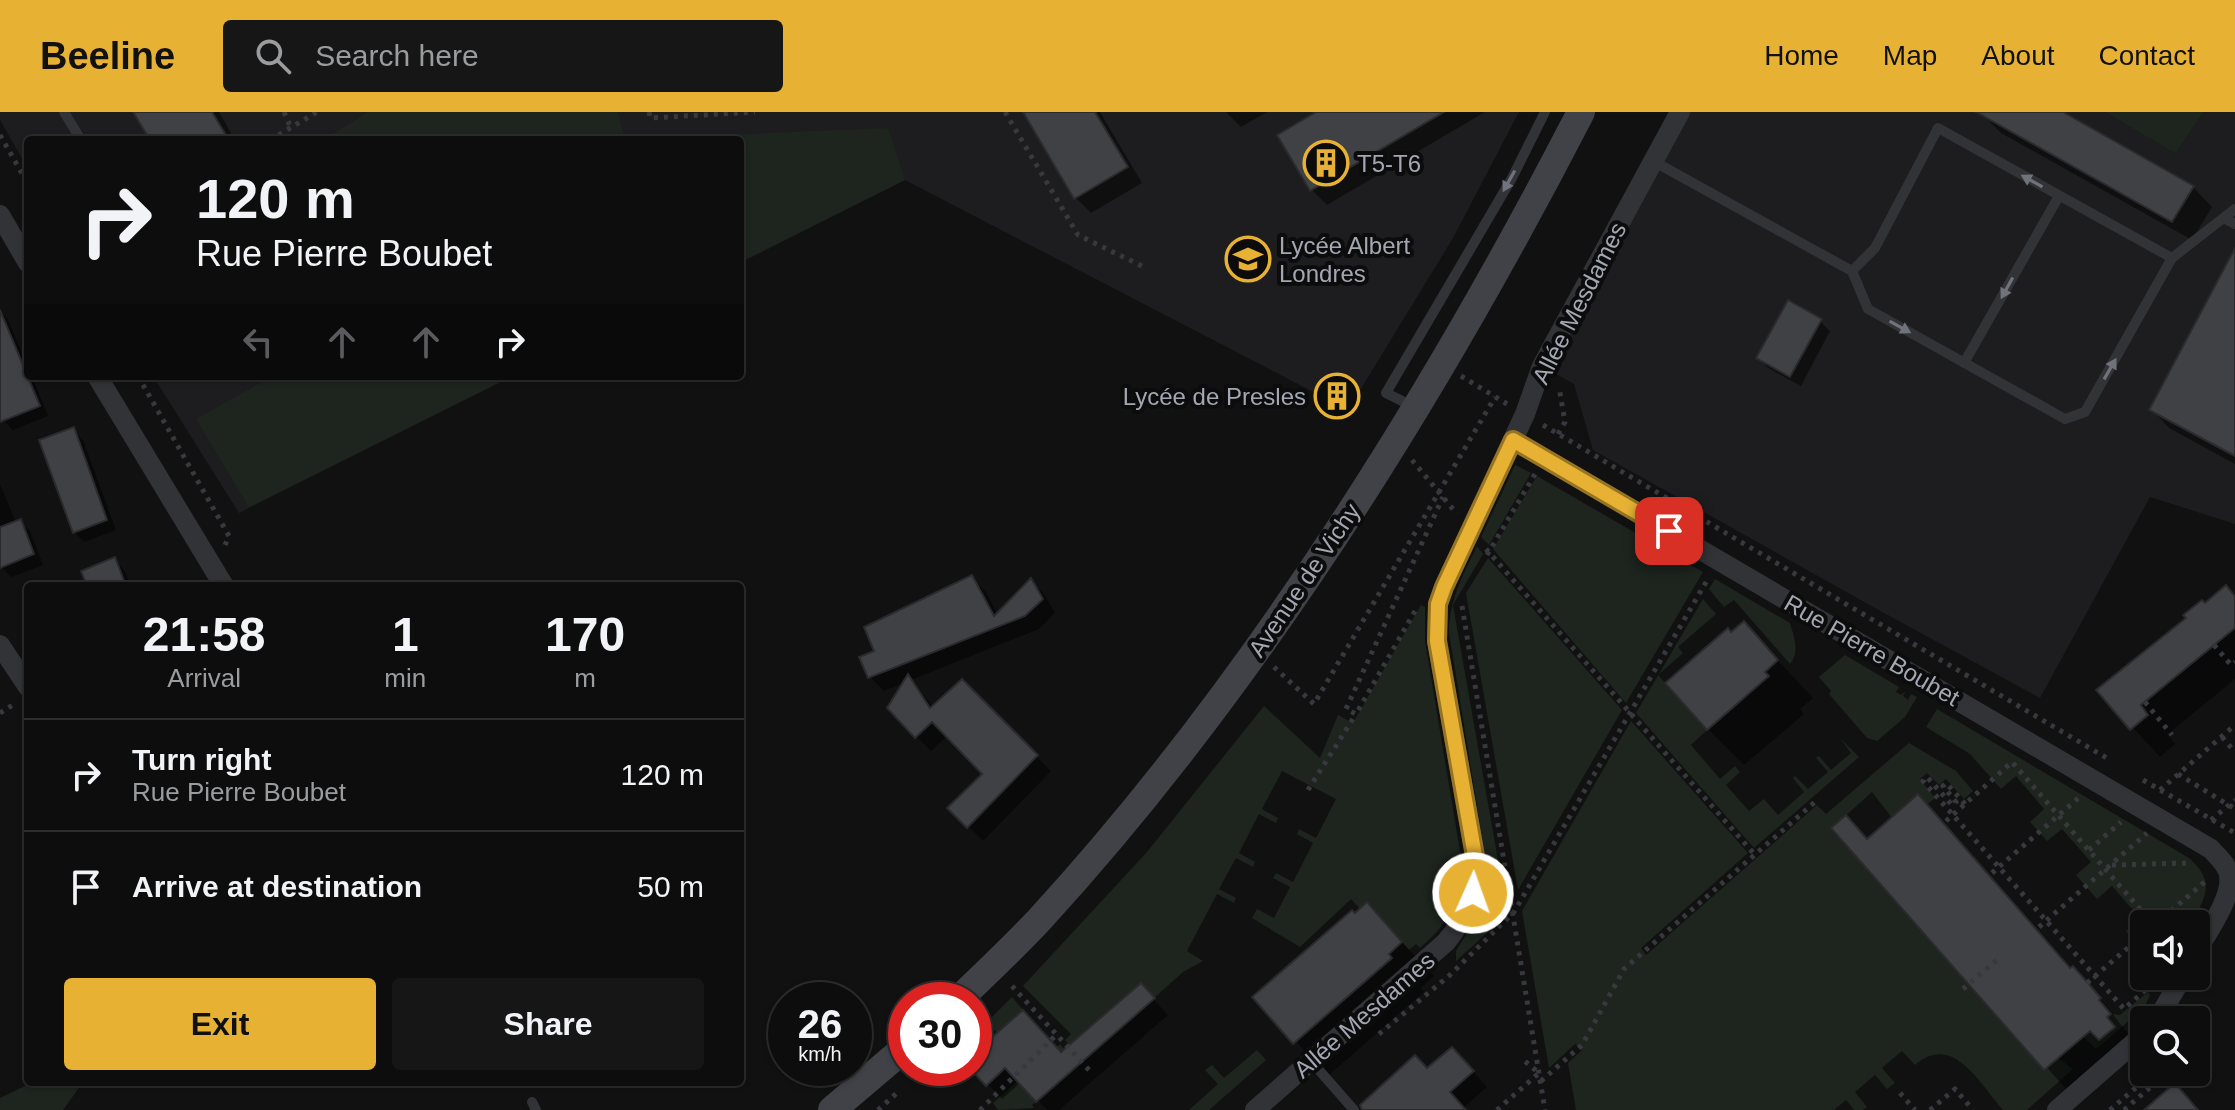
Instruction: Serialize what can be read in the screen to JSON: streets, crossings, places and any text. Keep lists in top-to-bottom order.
{
  "streets": {
    "main road": ["Avenue de Vichy"],
    "street": ["Allée Mesdames", "Rue Pierre Boubet"]
  },
  "crossings": [
    ["Allée Mesdames", "Rue Pierre Boubet"]
  ],
  "places": {
    "building": ["T5-T6", "Lycée de Presles"],
    "school or university": ["Lycée Albert Londres"]
  },
  "page": {
    "header": "Beeline",
    "search": "Search here",
    "nav": [
      "Home",
      "Map",
      "About",
      "Contact"
    ],
    "turn": ["120 m", "Rue Pierre Boubet"],
    "eta": [
      "21:58",
      "Arrival",
      "1",
      "min",
      "170",
      "m"
    ],
    "list": [
      {
        "name": "Turn right",
        "note": "Rue Pierre Boubet",
        "value": "120 m"
      },
      {
        "name": "Arrive at destination",
        "value": "50 m"
      }
    ],
    "buttons": ["Exit", "Share"],
    "speed": "26 km/h",
    "limit": "30"
  }
}
